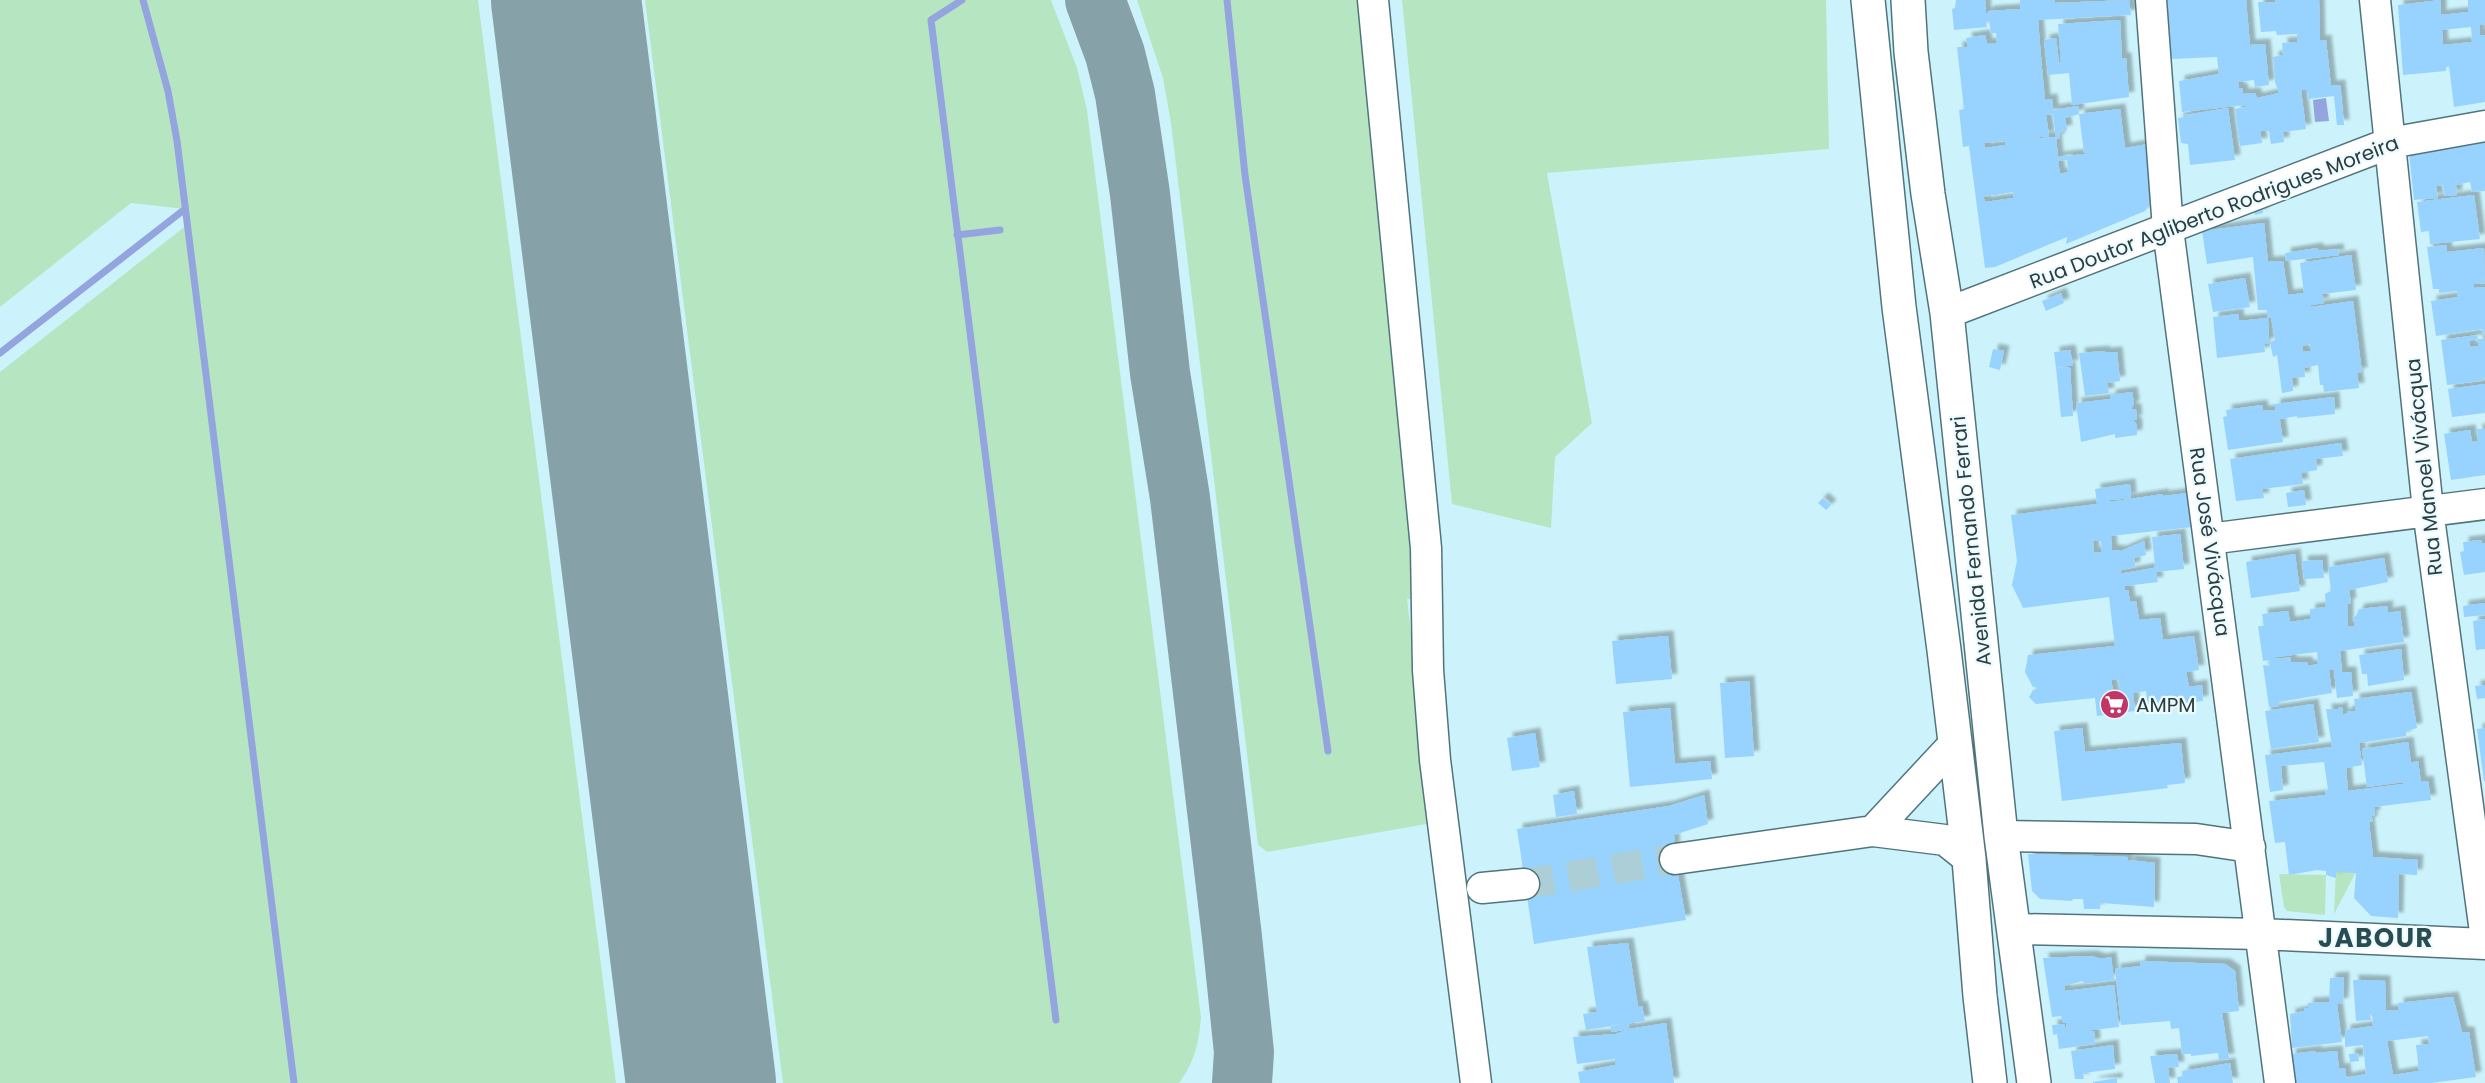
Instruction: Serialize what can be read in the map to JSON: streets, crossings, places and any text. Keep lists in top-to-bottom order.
{
  "streets": {
    "main road": ["Avenida Fernando Ferrari"],
    "street": ["Rua Doutor Agliberto Rodrigues Moreira", "Rua Manoel Vivácqua", "Rua José Vivácqua"]
  },
  "crossings": [
    ["Rua Doutor Agliberto Rodrigues Moreira", "Rua Manoel Vivácqua"],
    ["Rua Doutor Agliberto Rodrigues Moreira", "Avenida Fernando Ferrari"],
    ["Rua Doutor Agliberto Rodrigues Moreira", "Rua José Vivácqua"]
  ],
  "districts": ["JABOUR"],
  "places": {
    "supermarket": ["AMPM"]
  }
}
